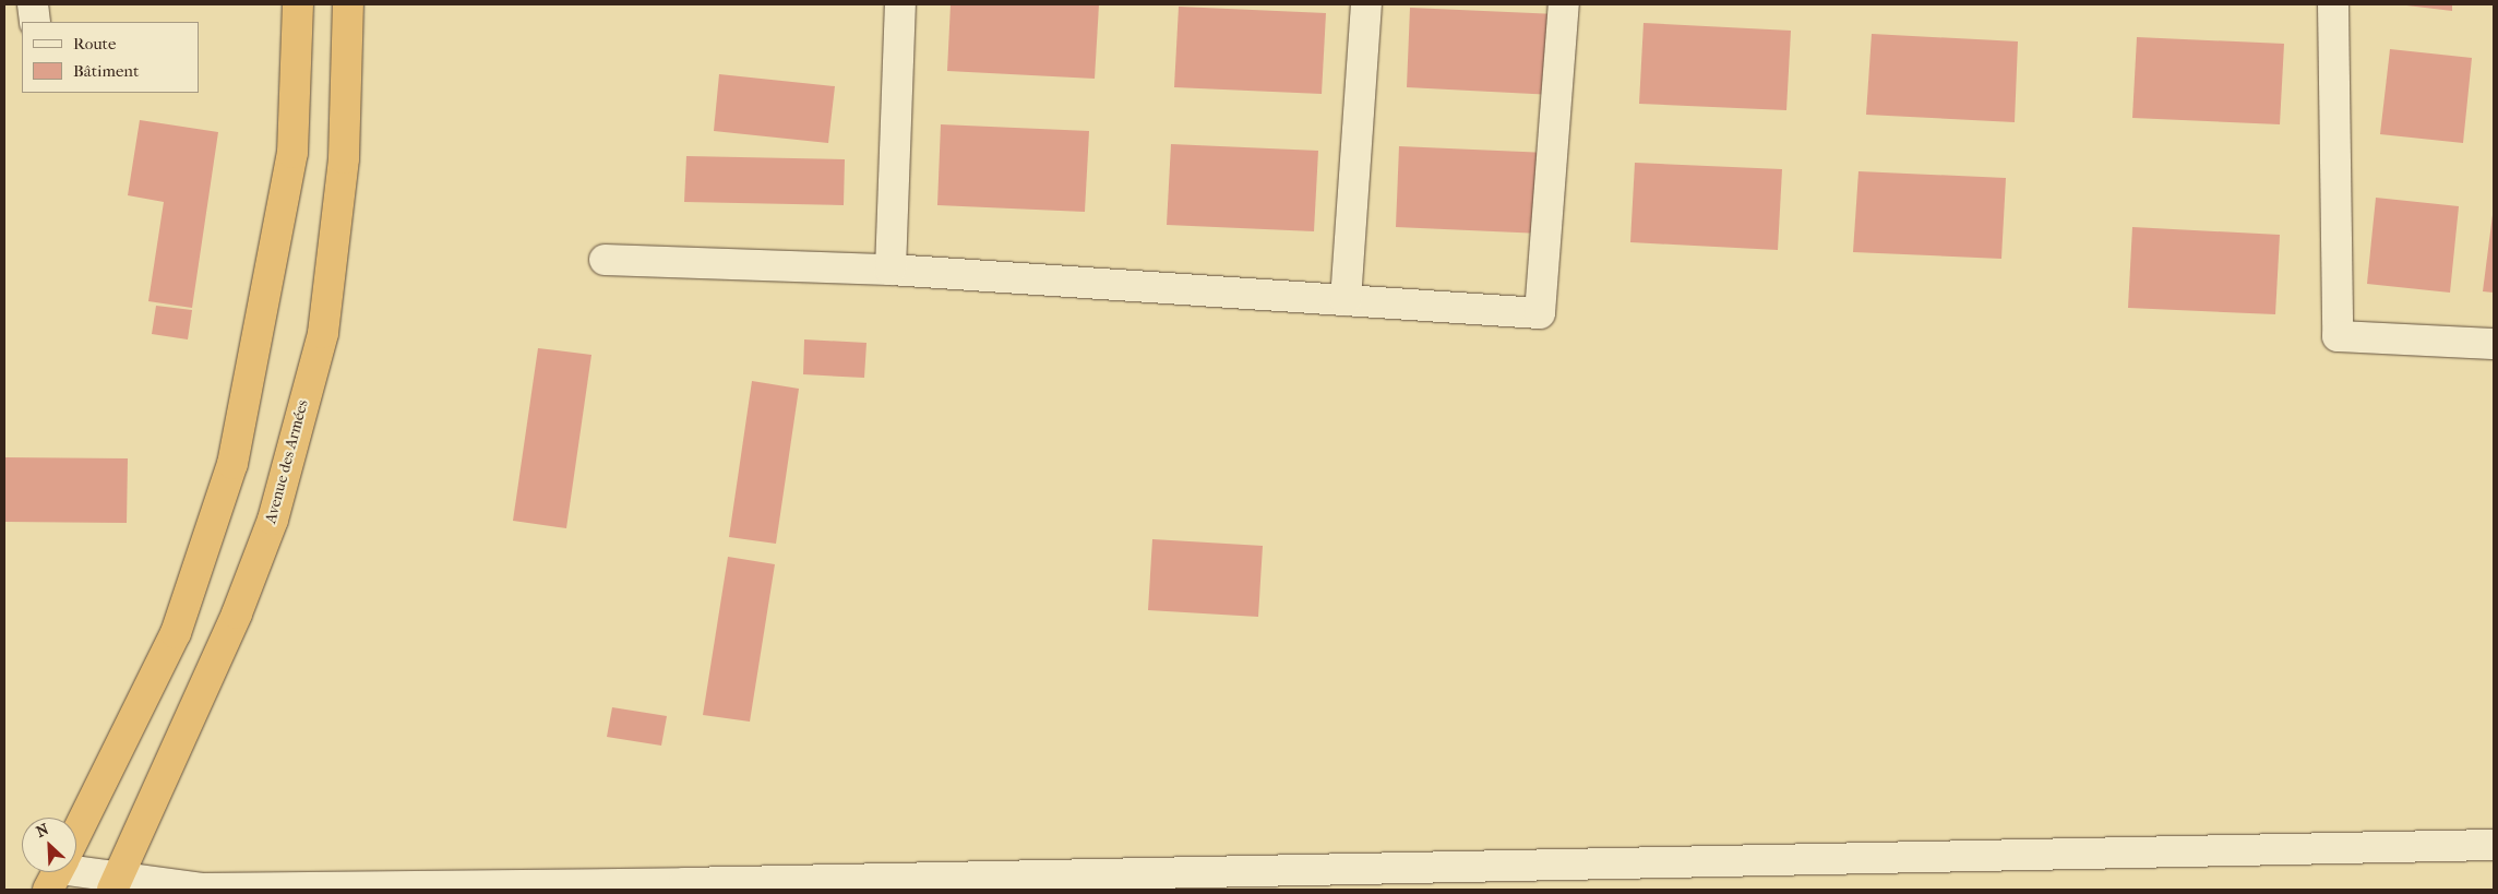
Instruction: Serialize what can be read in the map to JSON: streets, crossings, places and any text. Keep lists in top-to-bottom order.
{
  "streets": {
    "highway": ["Avenue des Armées"]
  },
  "legend": ["Route", "Bâtiment"],
  "north": "top left"
}
